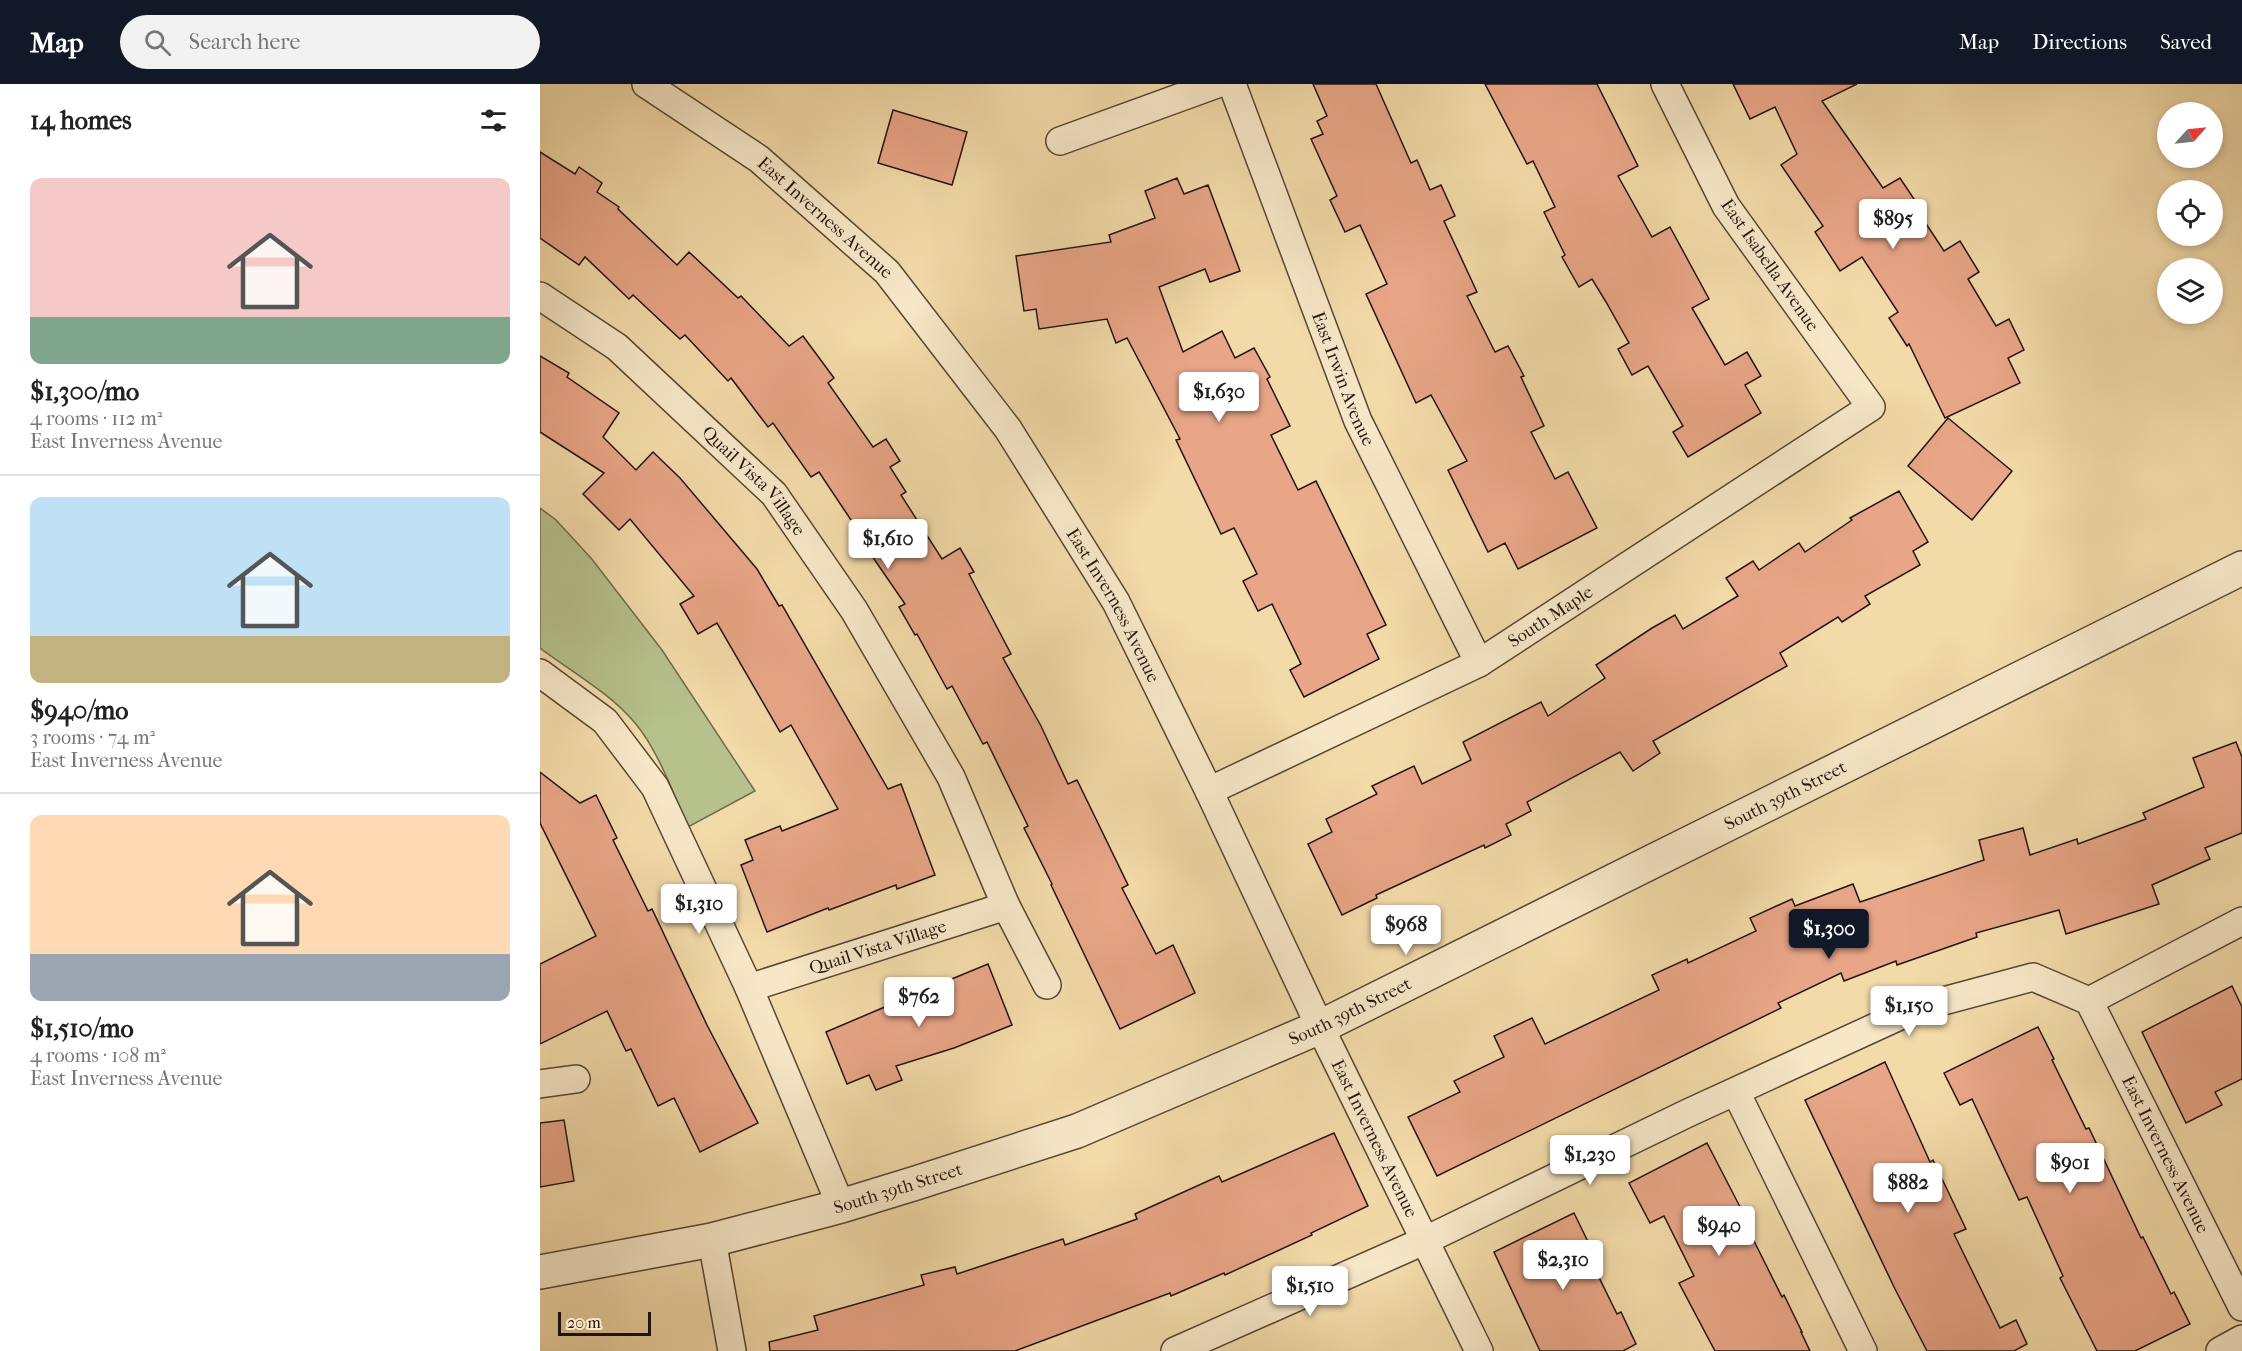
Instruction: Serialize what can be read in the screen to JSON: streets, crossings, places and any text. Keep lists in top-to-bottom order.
{
  "streets": {
    "street": [
      "East Inverness Avenue",
      "East Isabella Avenue",
      "East Irwin Avenue",
      "Quail Vista Village",
      "South Maple",
      "South 39th Street"
    ]
  },
  "crossings": [
    ["East Inverness Avenue", "South Maple"],
    ["East Inverness Avenue", "South 39th Street"],
    ["East Isabella Avenue", "South Maple"],
    ["East Irwin Avenue", "South Maple"]
  ],
  "scale_bar": "20 m",
  "north": "top right",
  "page": {
    "header": "Map",
    "search": "Search here",
    "nav": ["Map", "Directions", "Saved"],
    "heading": "14 homes",
    "list": [
      {
        "name": "$1,300/mo",
        "note": "4 rooms · 112 m² · East Inverness Avenue"
      },
      {
        "name": "$940/mo",
        "note": "3 rooms · 74 m² · East Inverness Avenue"
      },
      {
        "name": "$1,510/mo",
        "note": "4 rooms · 108 m² · East Inverness Avenue"
      }
    ],
    "price": [
      "$895",
      "$1,630",
      "$1,610",
      "$1,310",
      "$968",
      "$1,300",
      "$762",
      "$1,150",
      "$1,230",
      "$901",
      "$882",
      "$940",
      "$2,310",
      "$1,510"
    ],
    "scale": "20 m"
  }
}
